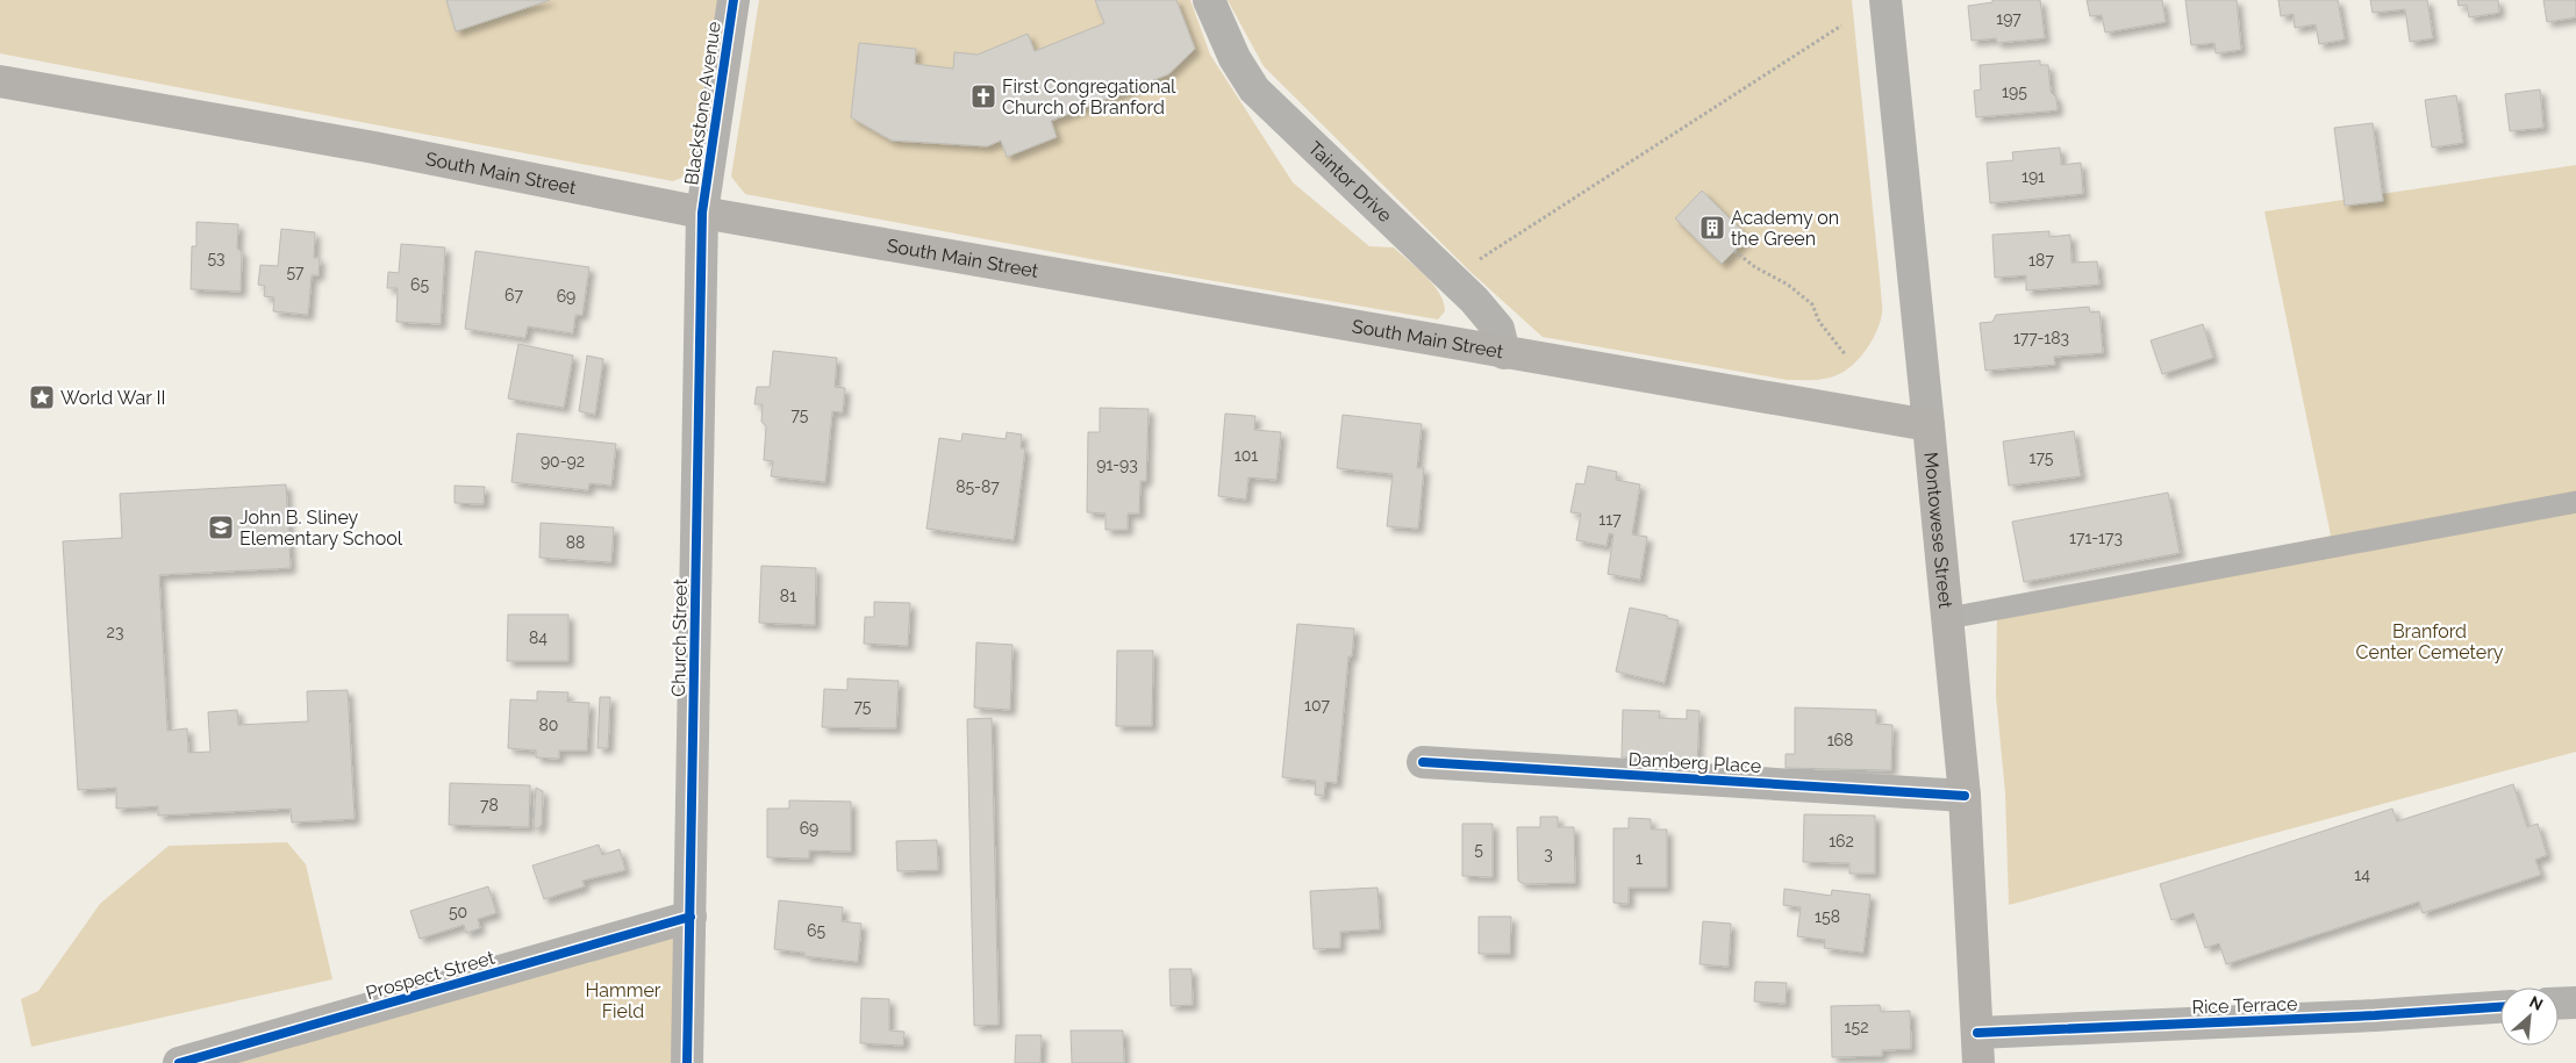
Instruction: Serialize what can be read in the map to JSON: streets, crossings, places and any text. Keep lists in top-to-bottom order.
{
  "streets": {
    "main road": ["South Main Street", "Montowese Street"],
    "street": [
      "Blackstone Avenue",
      "Taintor Drive",
      "Church Street",
      "Damberg Place",
      "Prospect Street",
      "Rice Terrace"
    ]
  },
  "crossings": [
    ["Blackstone Avenue", "South Main Street"],
    ["Blackstone Avenue", "Church Street"],
    ["South Main Street", "Taintor Drive"],
    ["South Main Street", "Montowese Street"],
    ["South Main Street", "Church Street"],
    ["Montowese Street", "Damberg Place"],
    ["Montowese Street", "Rice Terrace"],
    ["Church Street", "Prospect Street"]
  ],
  "parks": ["Branford Center Cemetery", "Hammer Field"],
  "places": {
    "church": ["First Congregational Church of Branford"],
    "building": ["Academy on the Green"],
    "place": ["World War II"],
    "school or university": ["John B. Sliney Elementary School"]
  },
  "house_numbers": [
    "197",
    "195",
    "191",
    "53",
    "187",
    "57",
    "65",
    "67",
    "69",
    "177-183",
    "75",
    "101",
    "175",
    "90-92",
    "91-93",
    "85-87",
    "117",
    "171-173",
    "88",
    "81",
    "23",
    "84",
    "107",
    "75",
    "80",
    "168",
    "78",
    "69",
    "162",
    "5",
    "3",
    "1",
    "14",
    "50",
    "158",
    "65",
    "152"
  ],
  "north": "top right"
}
